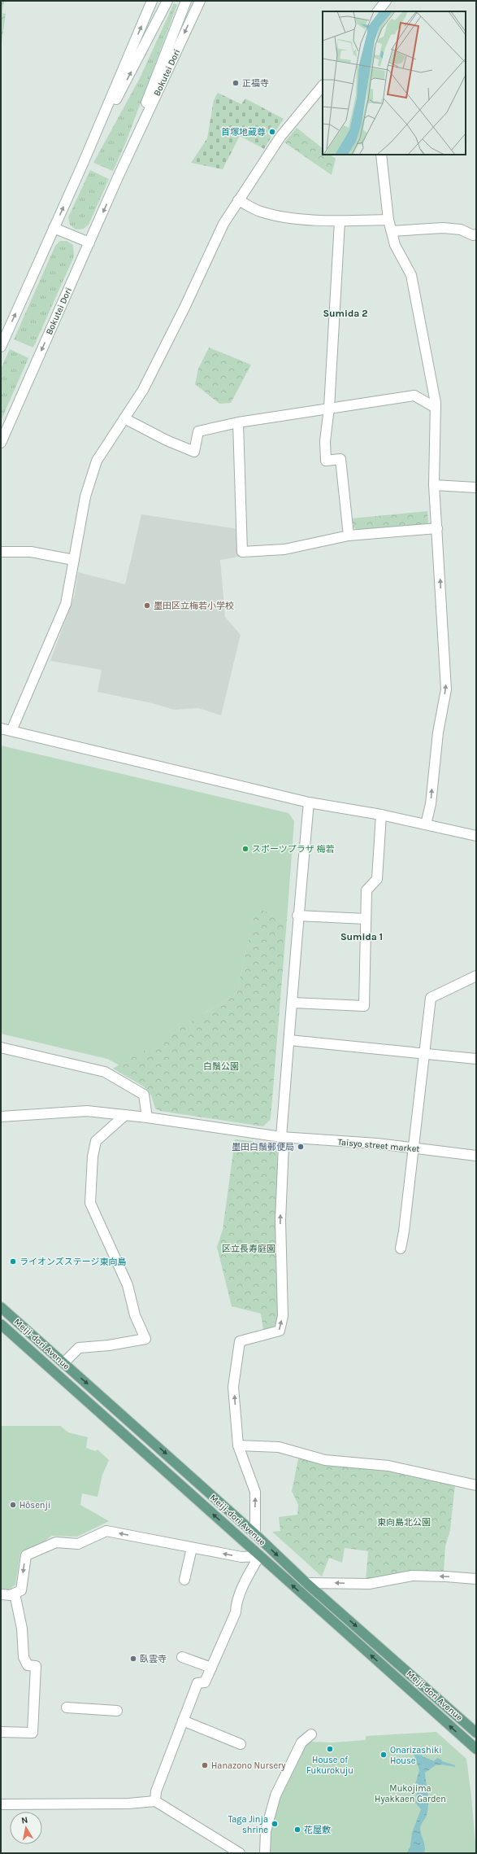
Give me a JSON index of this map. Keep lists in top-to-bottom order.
{
  "streets": {
    "main road": ["Meiji-dori Avenue"],
    "street": ["Bokutei Dori", "Taisyo street market"]
  },
  "districts": ["Sumida 2", "Sumida 1"],
  "parks": [
    "白鬚公園",
    "区立長寿庭園",
    "東向島北公園",
    "Mukojima Hyakkaen Garden"
  ],
  "places": [
    "正福寺",
    "首塚地蔵尊",
    "墨田区立梅若小学校",
    "スポーツプラザ 梅若",
    "墨田白鬚郵便局",
    "ライオンズステージ東向島",
    "Hōsenji",
    "臥雲寺",
    "House of Fukurokuju",
    "Onarizashiki House",
    "Hanazono Nursery",
    "Taga Jinja shrine",
    "花屋敷"
  ],
  "north": "top"
}
